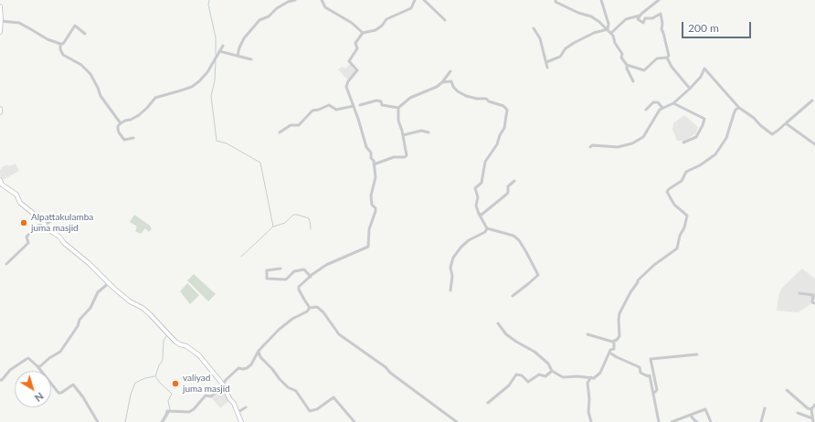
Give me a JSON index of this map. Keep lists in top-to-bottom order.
{
  "places": ["Alpattakulamba juma masjid", "valiyad juma masjid"],
  "scale_bar": "200 m",
  "north": "bottom right"
}
